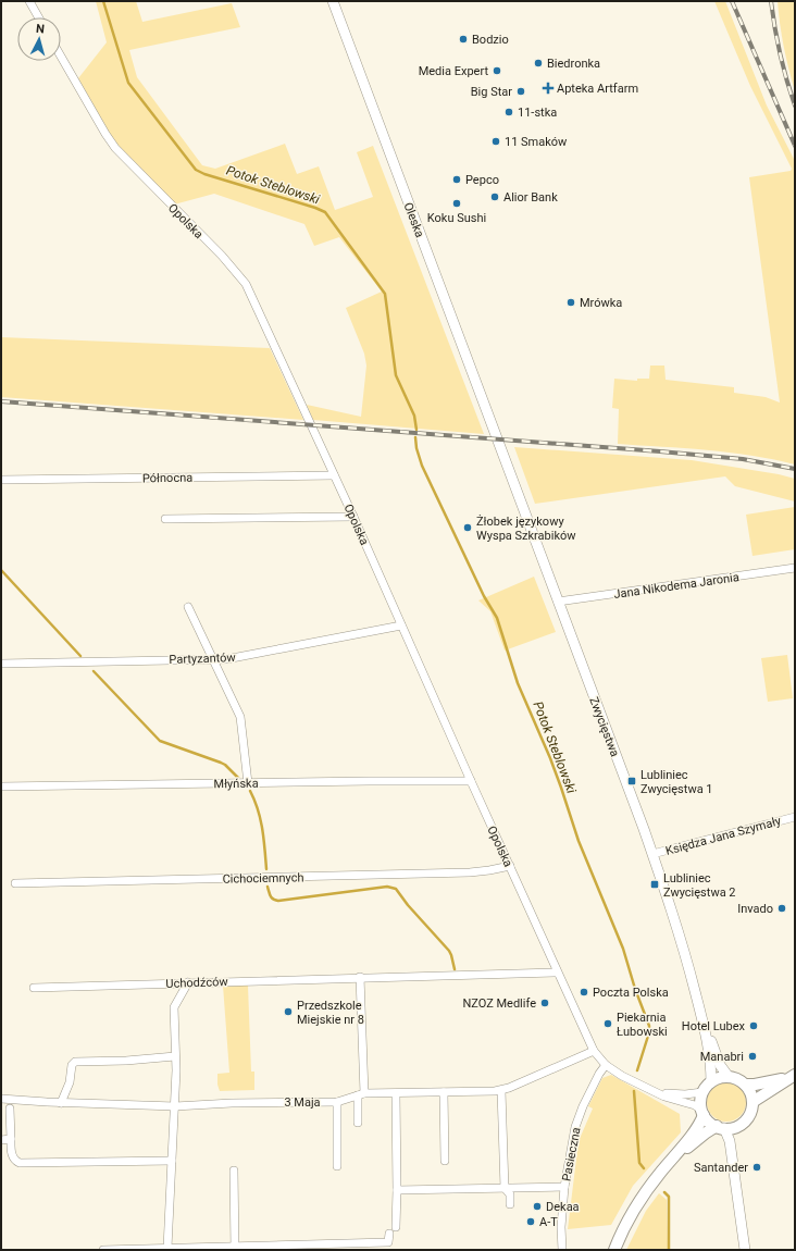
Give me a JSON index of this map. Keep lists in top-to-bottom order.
{
  "streets": {
    "street": [
      "Oleska",
      "Opolska",
      "Północna",
      "Jana Nikodema Jaronia",
      "Partyzantów",
      "Zwycięstwa",
      "Młyńska",
      "Księdza Jana Szymały",
      "Cichociemnych",
      "Uchodźców",
      "3 Maja",
      "Pasieczna"
    ]
  },
  "crossings": [
    ["Oleska", "Zwycięstwa"],
    ["Opolska", "Północna"],
    ["Opolska", "Partyzantów"],
    ["Opolska", "Młyńska"],
    ["Opolska", "Cichociemnych"],
    ["Opolska", "Uchodźców"],
    ["Opolska", "3 Maja"],
    ["Jana Nikodema Jaronia", "Zwycięstwa"],
    ["Zwycięstwa", "Księdza Jana Szymały"]
  ],
  "water": ["Potok Steblowski"],
  "places": {
    "other": [
      "Bodzio",
      "Biedronka",
      "Media Expert",
      "Big Star",
      "11-stka",
      "11 Smaków",
      "Pepco",
      "Alior Bank",
      "Koku Sushi",
      "Mrówka",
      "Żłobek językowy Wyspa Szkrabików",
      "Invado",
      "Poczta Polska",
      "NZOZ Medlife",
      "Przedszkole Miejskie nr 8",
      "Piekarnia Łubowski",
      "Hotel Lubex",
      "Manabri",
      "Santander",
      "Dekaa",
      "A-T"
    ],
    "health": ["Apteka Artfarm"],
    "transit": ["Lubliniec Zwycięstwa 1", "Lubliniec Zwycięstwa 2"]
  },
  "north": "top"
}
